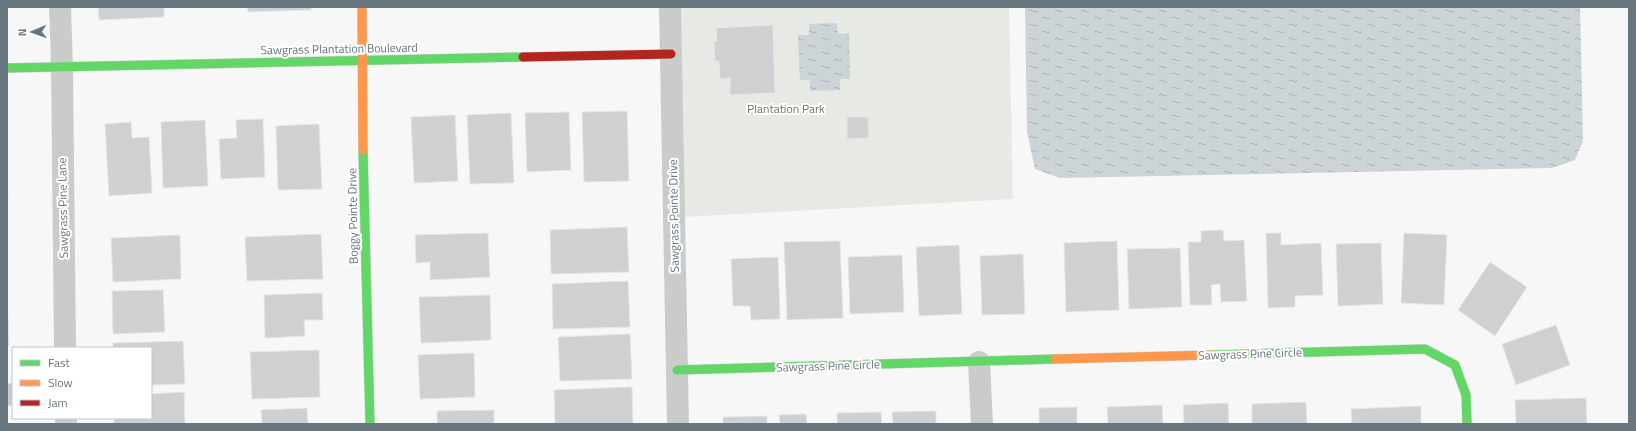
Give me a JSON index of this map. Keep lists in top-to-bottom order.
{
  "streets": {
    "street": [
      "Sawgrass Plantation Boulevard",
      "Sawgrass Pine Lane",
      "Boggy Pointe Drive",
      "Sawgrass Pointe Drive",
      "Sawgrass Pine Circle"
    ]
  },
  "crossings": [
    ["Sawgrass Plantation Boulevard", "Sawgrass Pine Lane"],
    ["Sawgrass Plantation Boulevard", "Boggy Pointe Drive"],
    ["Sawgrass Plantation Boulevard", "Sawgrass Pointe Drive"],
    ["Sawgrass Pointe Drive", "Sawgrass Pine Circle"]
  ],
  "parks": ["Plantation Park"],
  "legend": ["Fast", "Slow", "Jam"],
  "north": "left"
}
